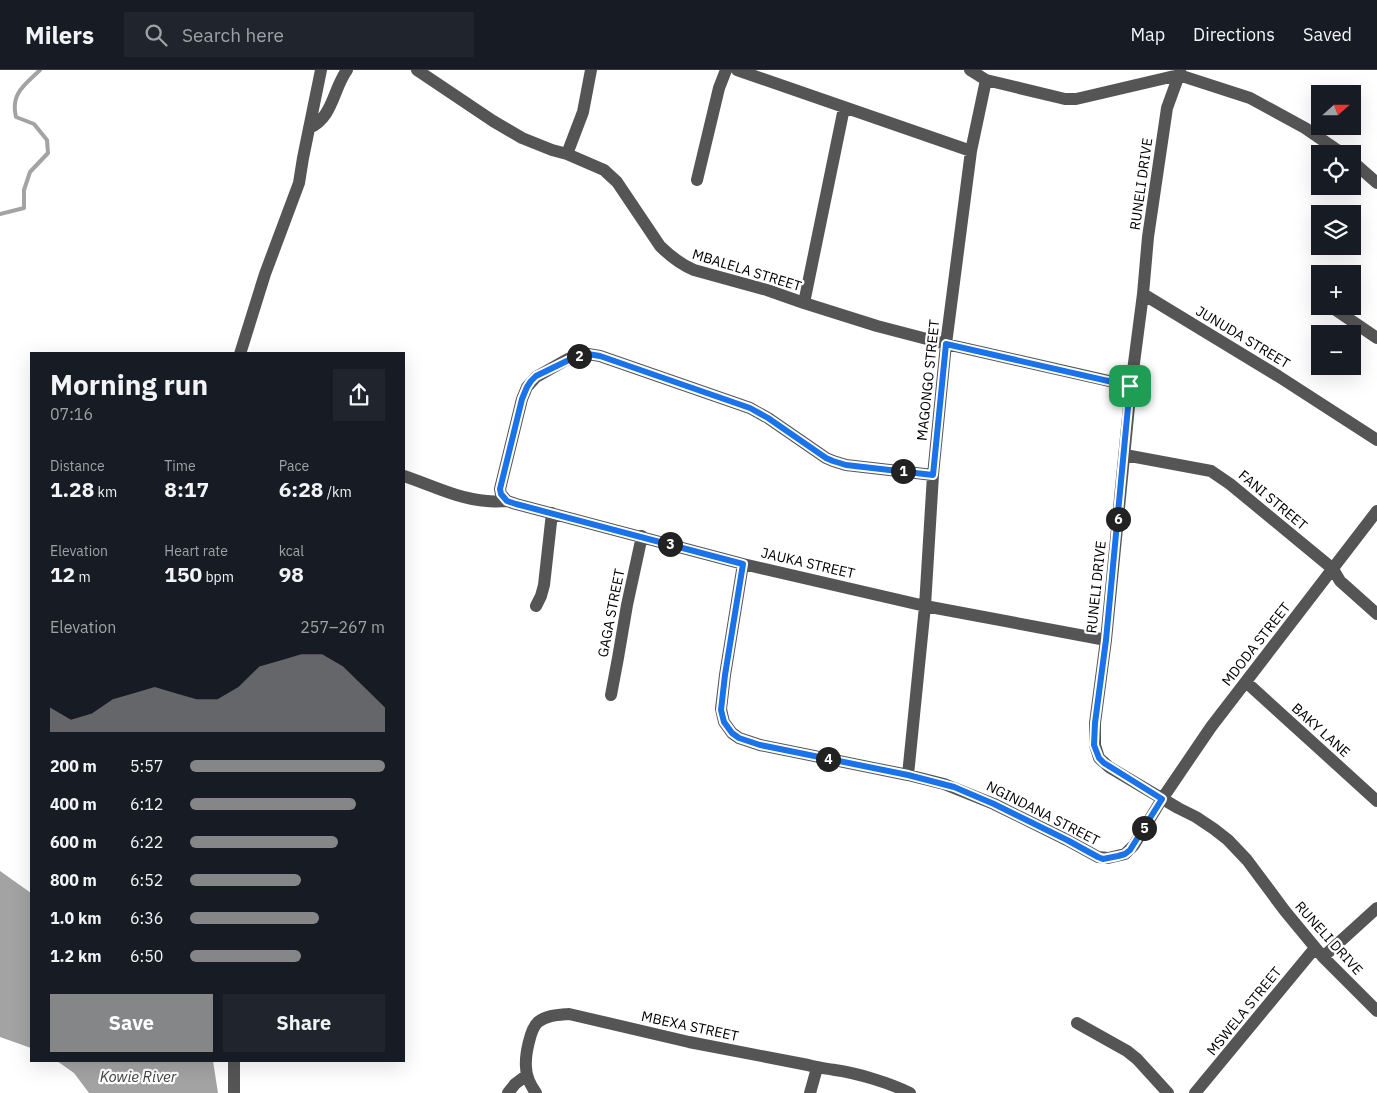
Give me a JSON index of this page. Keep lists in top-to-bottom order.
{
  "streets": {
    "street": [
      "RUNELI DRIVE",
      "MBALELA STREET",
      "JUNUDA STREET",
      "MAGONGO STREET",
      "FANI STREET",
      "JAUKA STREET",
      "GAGA STREET",
      "MDODA STREET",
      "BAKY LANE",
      "NGINDANA STREET",
      "MSWELA STREET",
      "MBEXA STREET"
    ]
  },
  "crossings": [
    ["RUNELI DRIVE", "MBALELA STREET"],
    ["RUNELI DRIVE", "JUNUDA STREET"],
    ["RUNELI DRIVE", "FANI STREET"],
    ["RUNELI DRIVE", "JAUKA STREET"],
    ["RUNELI DRIVE", "MDODA STREET"],
    ["RUNELI DRIVE", "NGINDANA STREET"],
    ["RUNELI DRIVE", "MSWELA STREET"],
    ["MBALELA STREET", "MAGONGO STREET"],
    ["MAGONGO STREET", "JAUKA STREET"],
    ["MAGONGO STREET", "NGINDANA STREET"],
    ["FANI STREET", "MDODA STREET"],
    ["JAUKA STREET", "GAGA STREET"],
    ["JAUKA STREET", "NGINDANA STREET"],
    ["MDODA STREET", "BAKY LANE"],
    ["MDODA STREET", "NGINDANA STREET"]
  ],
  "water": ["Kowie River"],
  "north": "right",
  "page": {
    "header": "Milers",
    "search": "Search here",
    "nav": ["Map", "Directions", "Saved"],
    "map_buttons": ["+", "−"],
    "pins": [
      "2",
      "1",
      "6",
      "3",
      "4",
      "5"
    ],
    "heading": ["Morning run", "07:16"],
    "stats": [
      ["Distance", "1.28 km"],
      ["Time", "8:17"],
      ["Pace", "6:28 /km"],
      ["Elevation", "12 m"],
      ["Heart rate", "150 bpm"],
      ["kcal", "98"]
    ],
    "chart": ["Elevation", "257–267 m"],
    "list": [
      {
        "name": "200 m",
        "note": "5:57"
      },
      {
        "name": "400 m",
        "note": "6:12"
      },
      {
        "name": "600 m",
        "note": "6:22"
      },
      {
        "name": "800 m",
        "note": "6:52"
      },
      {
        "name": "1.0 km",
        "note": "6:36"
      },
      {
        "name": "1.2 km",
        "note": "6:50"
      }
    ],
    "buttons": ["Save", "Share"]
  }
}
